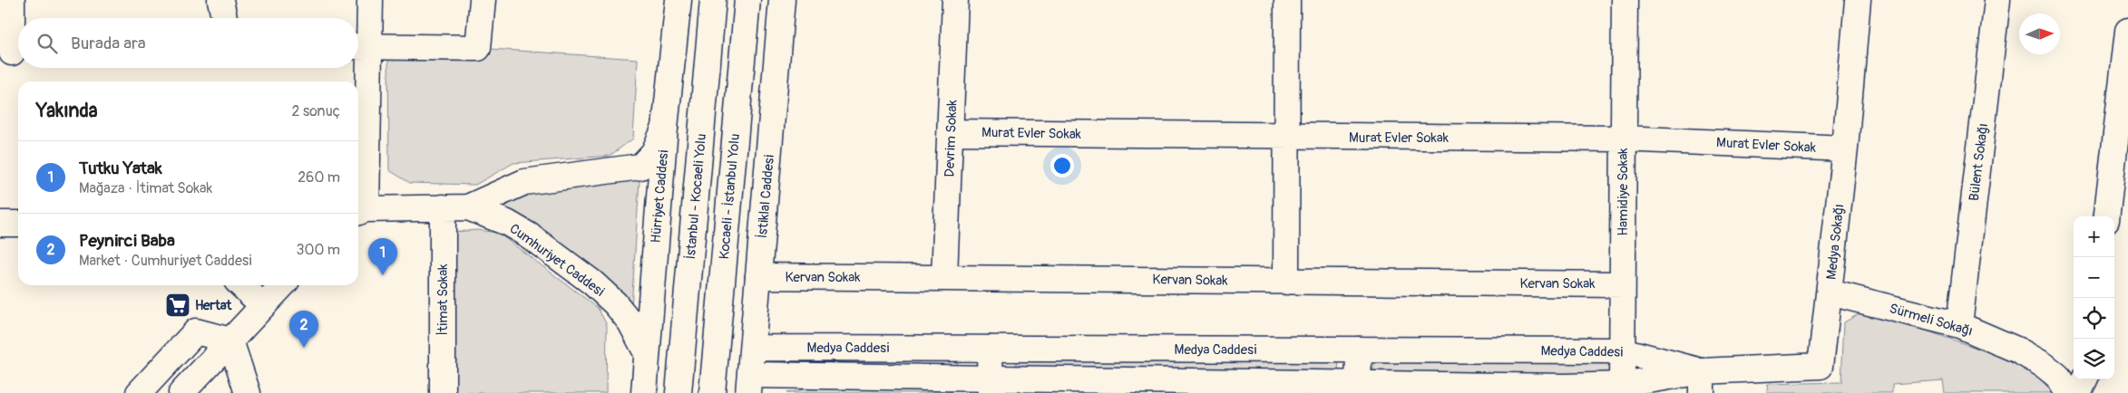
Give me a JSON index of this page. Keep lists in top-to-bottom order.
{
  "streets": {
    "main road": [
      "Murat Evler Sokak",
      "Devrim Sokak",
      "Bülent Sokağı",
      "Hamidiye Sokak",
      "Hürriyet Caddesi",
      "İstanbul - Kocaeli Yolu",
      "Kocaeli - İstanbul Yolu",
      "İstiklal Caddesi",
      "Medya Sokağı",
      "Cumhuriyet Caddesi",
      "Kervan Sokak",
      "İtimat Sokak",
      "Sürmeli Sokağı",
      "Medya Caddesi"
    ]
  },
  "crossings": [
    ["Murat Evler Sokak", "Devrim Sokak"],
    ["Murat Evler Sokak", "Hamidiye Sokak"],
    ["Murat Evler Sokak", "Medya Sokağı"],
    ["Devrim Sokak", "Kervan Sokak"],
    ["Bülent Sokağı", "Sürmeli Sokağı"],
    ["Hamidiye Sokak", "Kervan Sokak"],
    ["Hamidiye Sokak", "Medya Caddesi"],
    ["Hürriyet Caddesi", "Cumhuriyet Caddesi"],
    ["İstiklal Caddesi", "Kervan Sokak"],
    ["İstiklal Caddesi", "Medya Caddesi"],
    ["Medya Sokağı", "Sürmeli Sokağı"],
    ["Medya Sokağı", "Medya Caddesi"],
    ["Cumhuriyet Caddesi", "İtimat Sokak"]
  ],
  "places": {
    "supermarket": ["Hertat"]
  },
  "north": "right",
  "page": {
    "search": "Burada ara",
    "heading": ["Yakında", "2 sonuç"],
    "list": [
      {
        "mark": "1",
        "name": "Tutku Yatak",
        "note": "Mağaza · İtimat Sokak",
        "value": "260 m"
      },
      {
        "mark": "2",
        "name": "Peynirci Baba",
        "note": "Market · Cumhuriyet Caddesi",
        "value": "300 m"
      }
    ],
    "map_buttons": ["+", "−"],
    "pins": ["1", "2"]
  }
}
